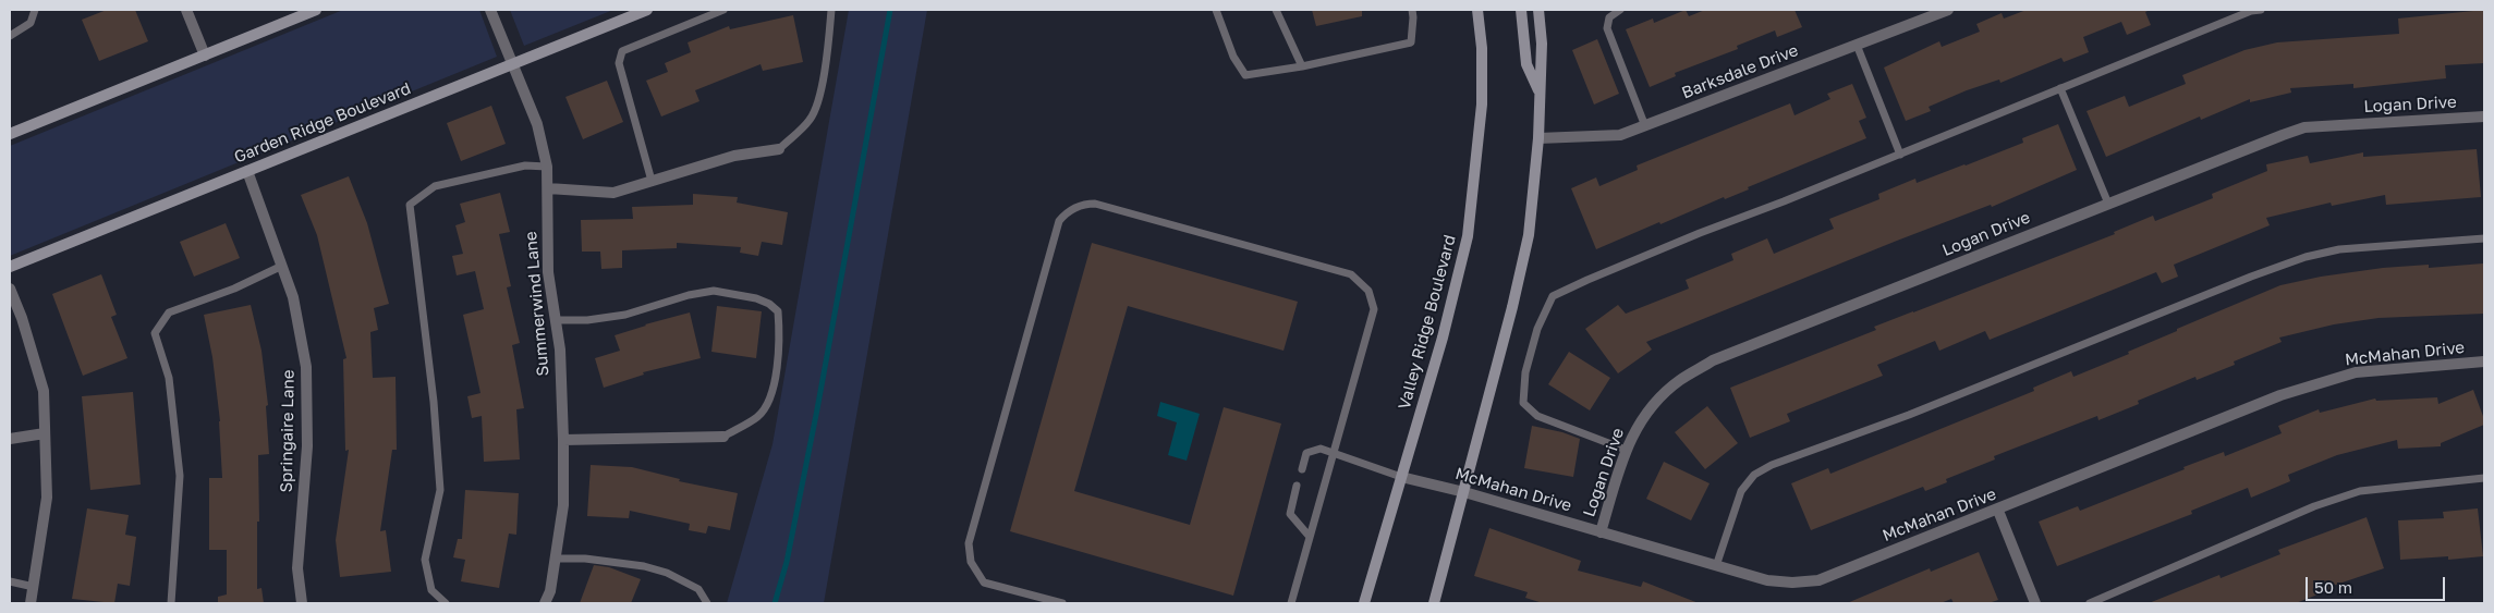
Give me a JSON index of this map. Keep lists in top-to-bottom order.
{
  "streets": {
    "main road": ["Garden Ridge Boulevard", "Valley Ridge Boulevard"],
    "street": [
      "Barksdale Drive",
      "Logan Drive",
      "Summerwind Lane",
      "McMahan Drive",
      "Springaire Lane"
    ]
  },
  "crossings": [
    ["Logan Drive", "McMahan Drive"],
    ["Garden Ridge Boulevard", "Summerwind Lane"],
    ["Garden Ridge Boulevard", "Springaire Lane"],
    ["Valley Ridge Boulevard", "McMahan Drive"]
  ],
  "scale_bar": "50 m"
}
